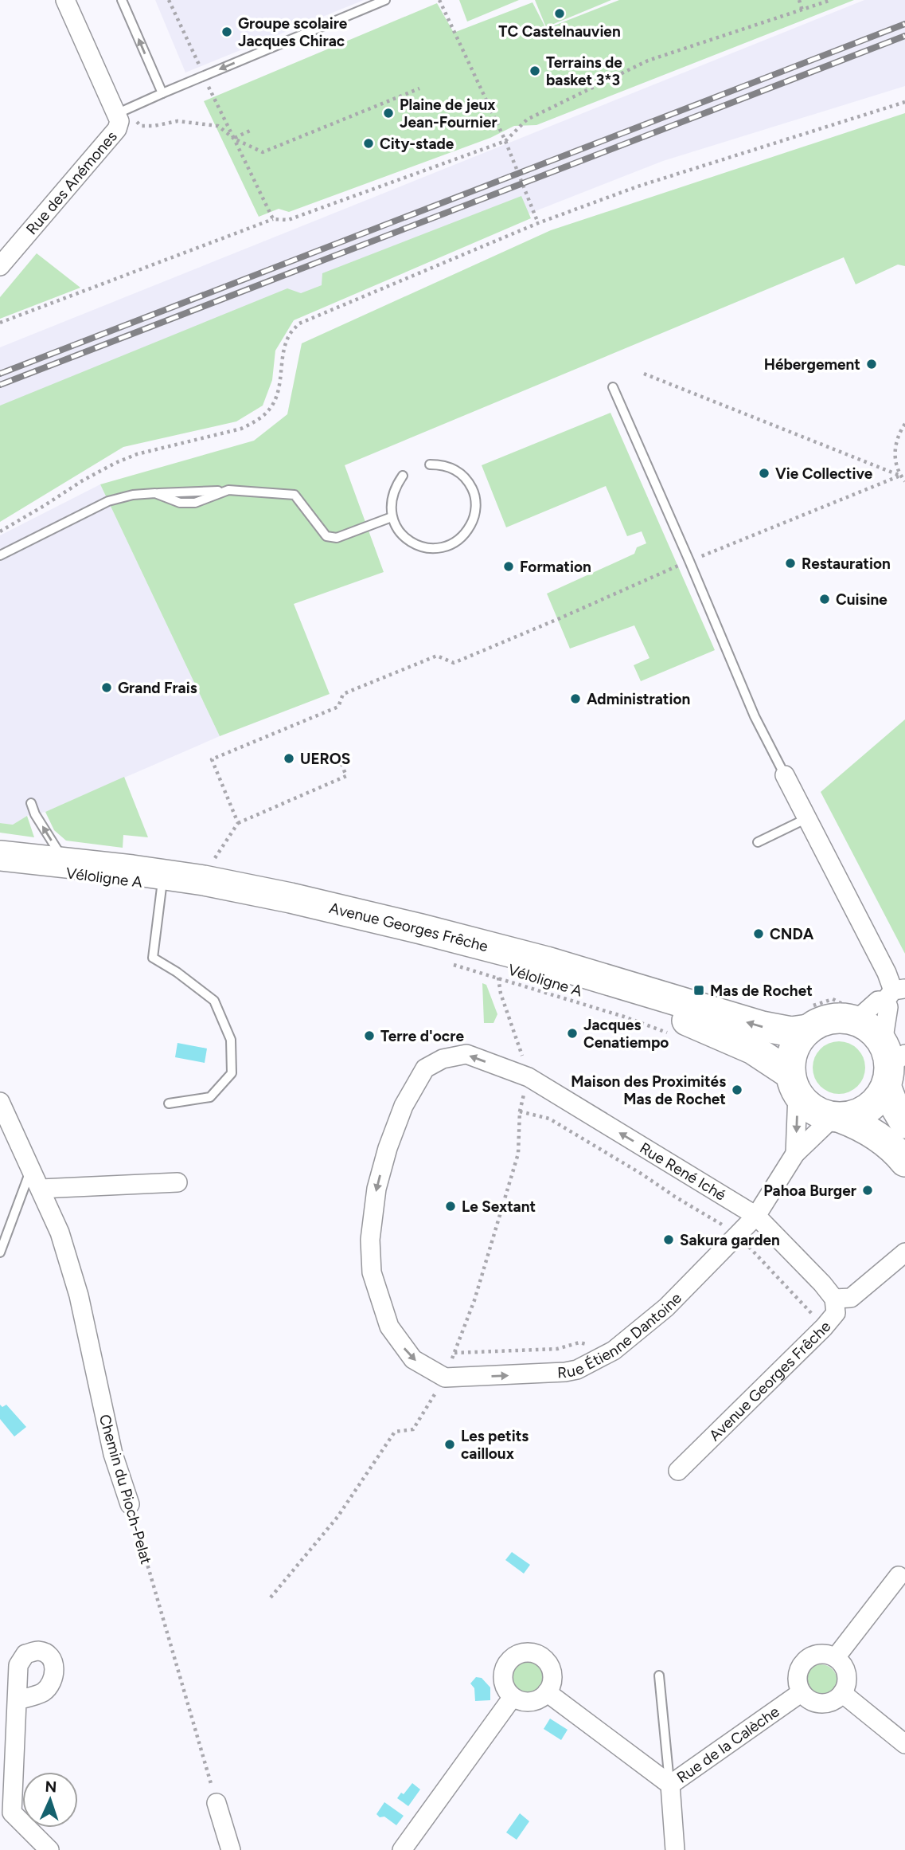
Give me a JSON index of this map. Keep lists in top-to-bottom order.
{
  "streets": {
    "main road": ["Avenue Georges Frêche"],
    "street": [
      "Rue des Anémones",
      "Rue René Iché",
      "Rue Étienne Dantoine",
      "Chemin du Pioch-Pelat",
      "Rue de la Calèche"
    ],
    "path": ["Véloligne A"]
  },
  "crossings": [
    ["Avenue Georges Frêche", "Rue René Iché"],
    ["Avenue Georges Frêche", "Rue Étienne Dantoine"],
    ["Rue René Iché", "Rue Étienne Dantoine"]
  ],
  "one_way": ["Rue Étienne Dantoine"],
  "places": {
    "other": [
      "TC Castelnauvien",
      "Groupe scolaire Jacques Chirac",
      "Terrains de basket 3*3",
      "Plaine de jeux Jean-Fournier",
      "City-stade",
      "Hébergement",
      "Vie Collective",
      "Restauration",
      "Formation",
      "Cuisine",
      "Grand Frais",
      "Administration",
      "UEROS",
      "CNDA",
      "Jacques Cenatiempo",
      "Terre d'ocre",
      "Maison des Proximités Mas de Rochet",
      "Pahoa Burger",
      "Le Sextant",
      "Sakura garden",
      "Les petits cailloux"
    ],
    "transit": ["Mas de Rochet"]
  },
  "north": "top"
}
